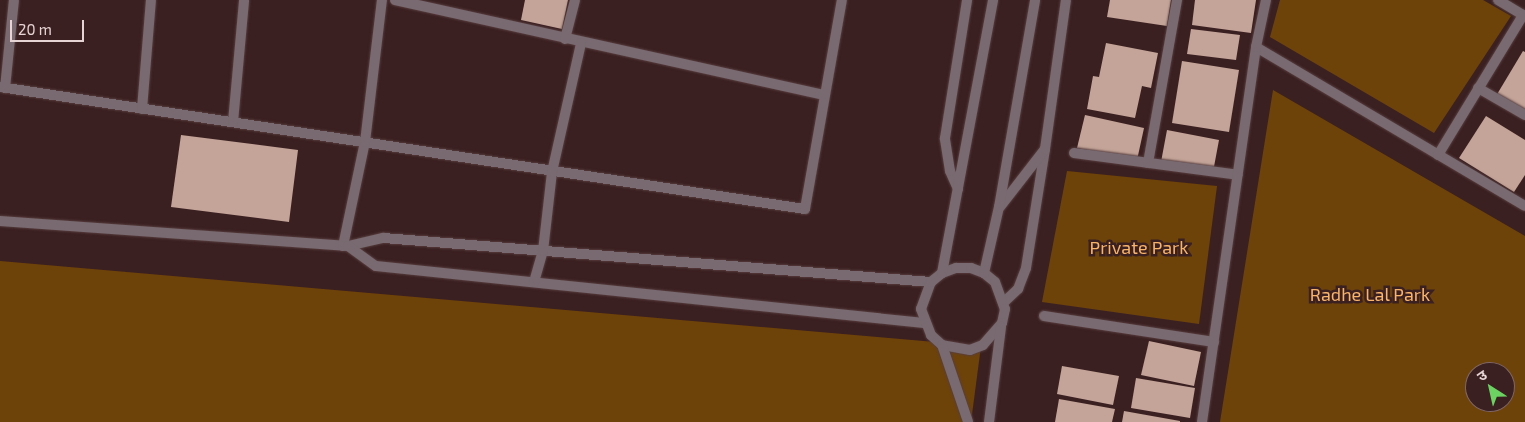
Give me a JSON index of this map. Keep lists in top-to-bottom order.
{
  "parks": ["Private Park", "Radhe Lal Park"],
  "scale_bar": "20 m",
  "north": "top left"
}
